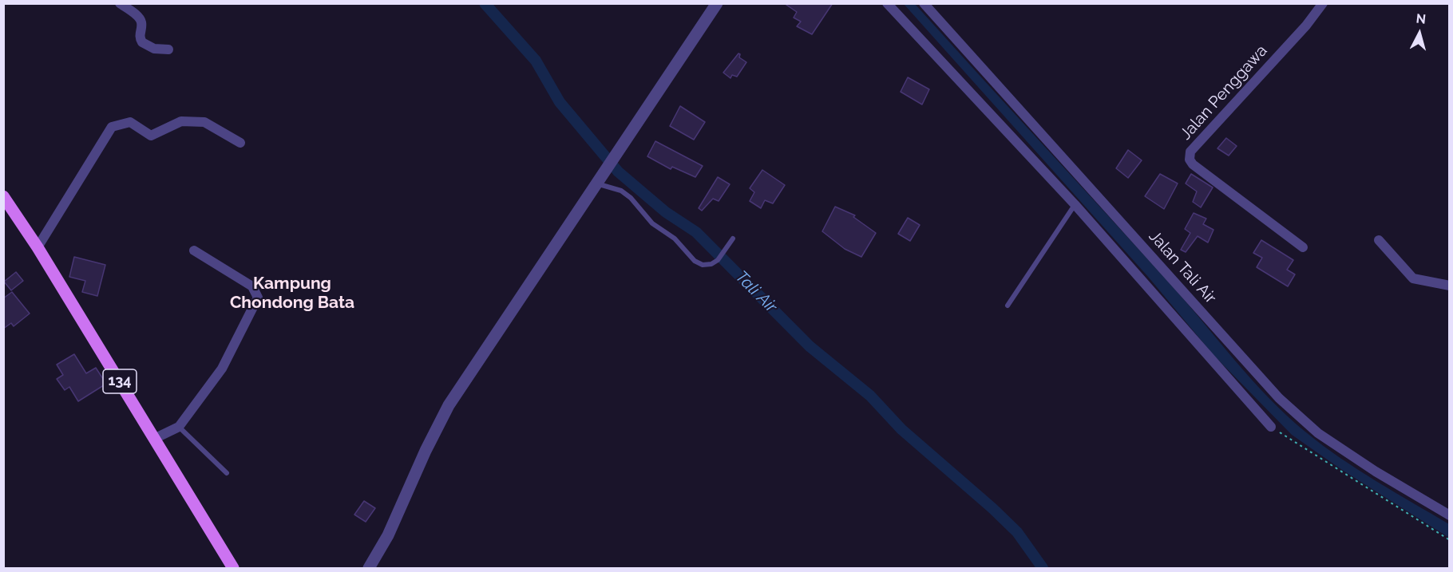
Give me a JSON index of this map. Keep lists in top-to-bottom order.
{
  "streets": {
    "main road": ["134"],
    "street": ["Jalan Penggawa", "Jalan Tali Air"]
  },
  "districts": ["Kampung Chondong Bata"],
  "water": ["Tali Air"],
  "north": "top"
}
